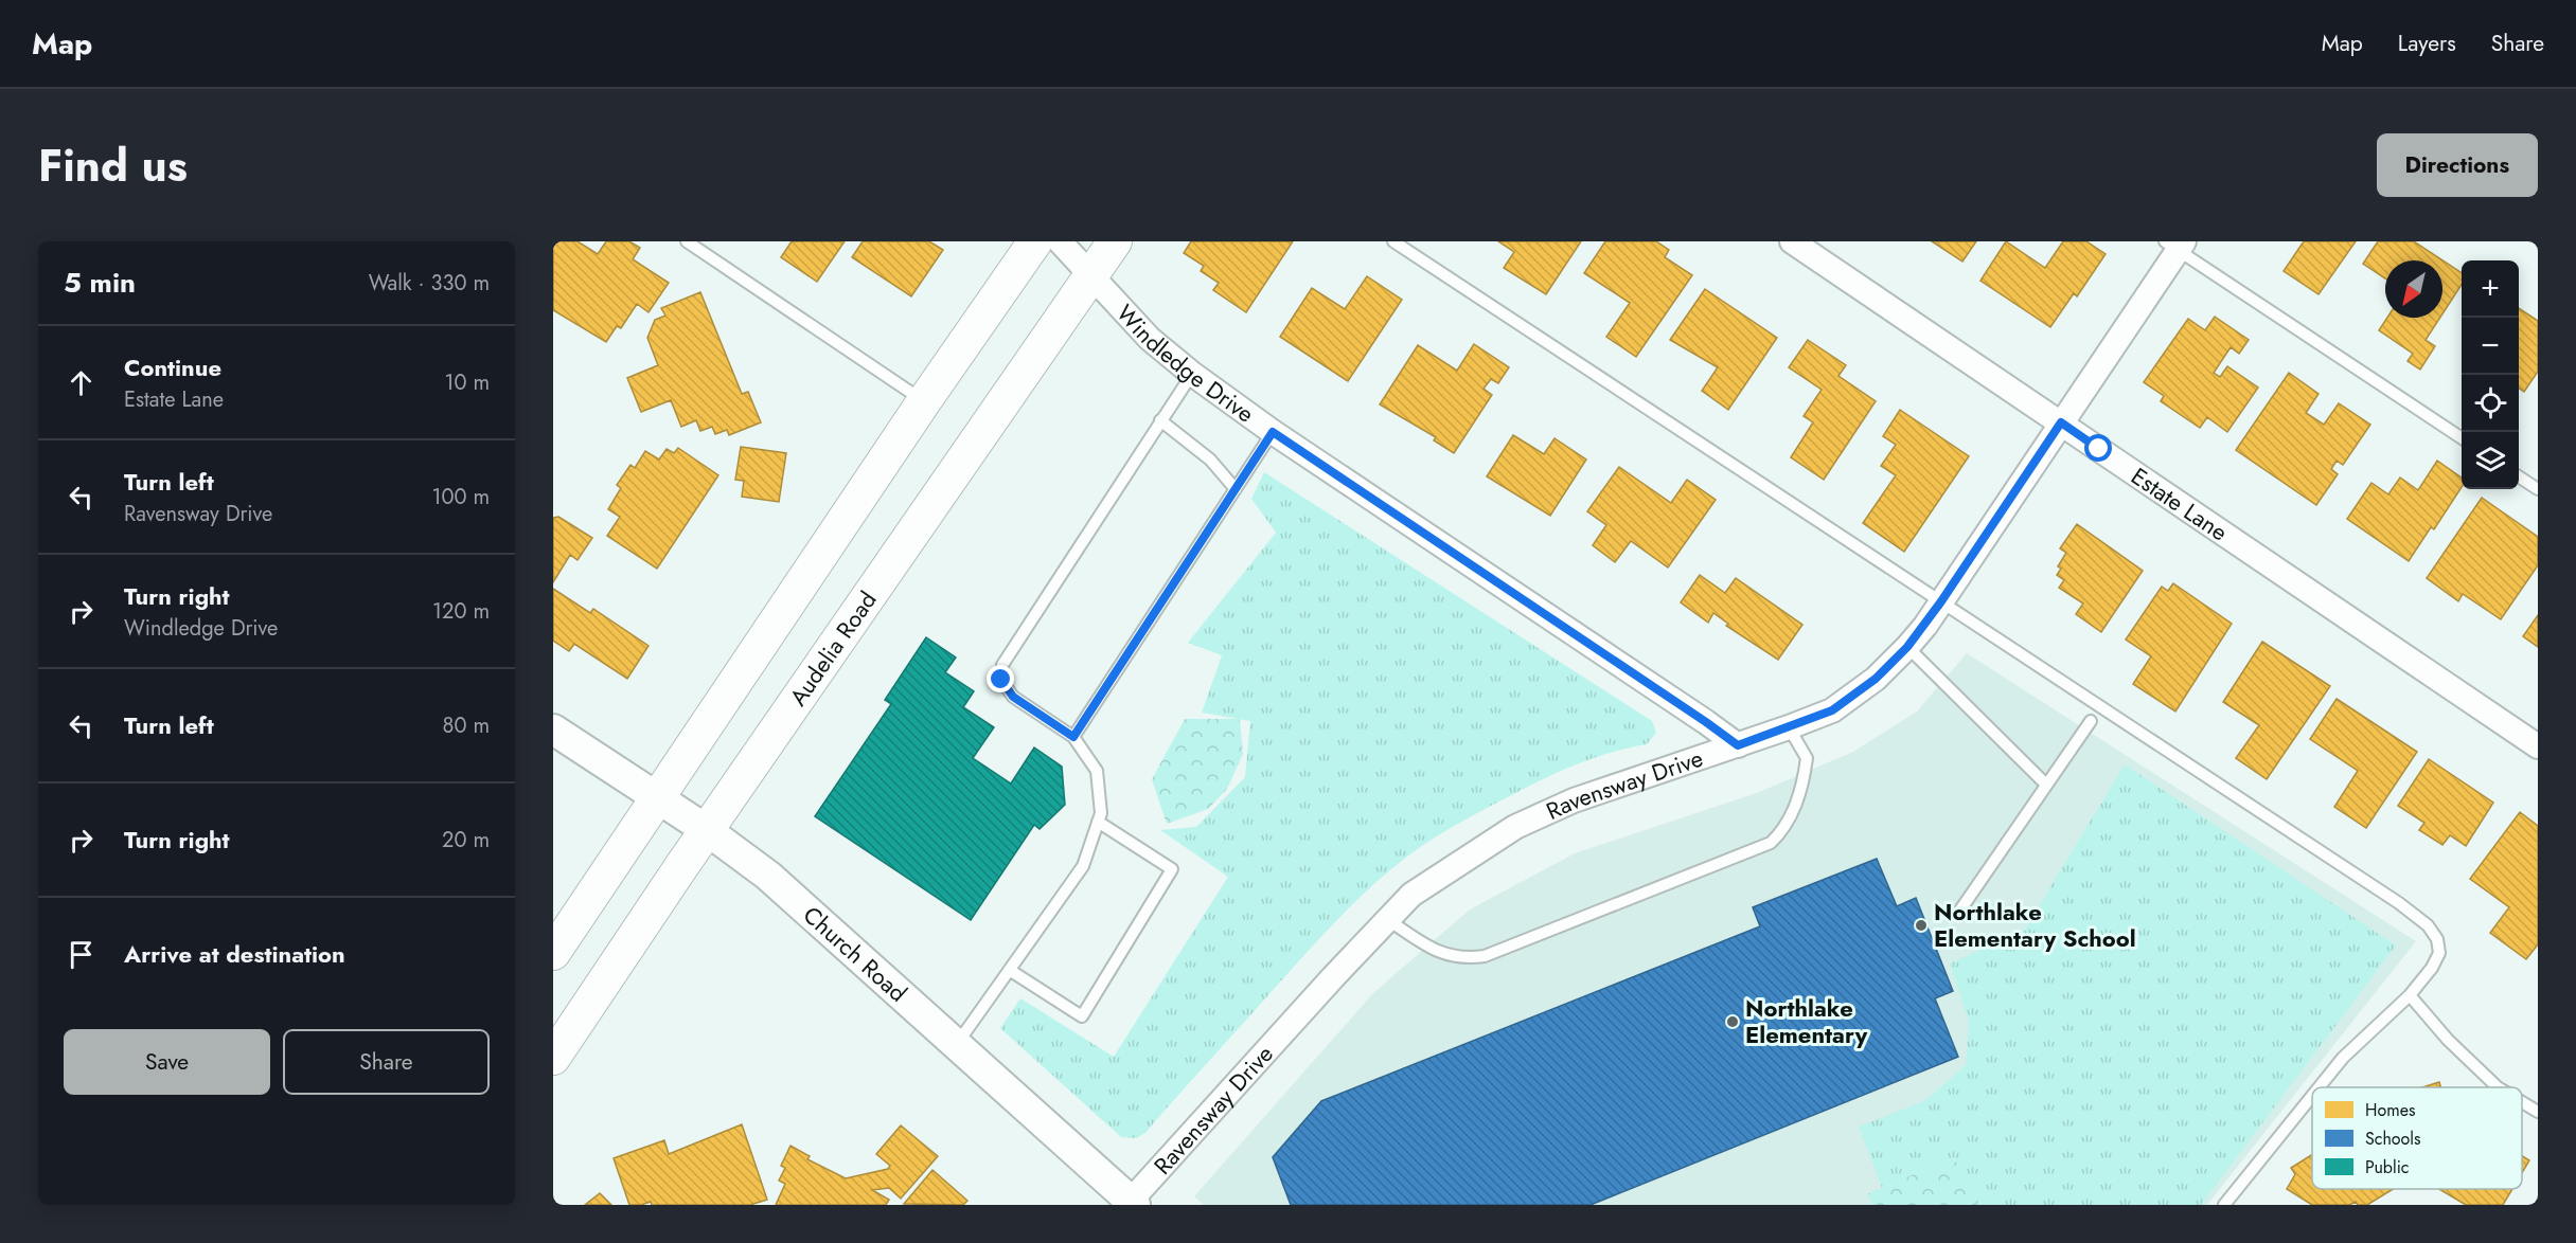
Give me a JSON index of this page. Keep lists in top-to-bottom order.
{
  "streets": {
    "main road": ["Audelia Road"],
    "street": [
      "Windledge Drive",
      "Estate Lane",
      "Ravensway Drive",
      "Church Road"
    ]
  },
  "crossings": [
    ["Windledge Drive", "Audelia Road"],
    ["Windledge Drive", "Ravensway Drive"],
    ["Estate Lane", "Ravensway Drive"],
    ["Audelia Road", "Church Road"],
    ["Ravensway Drive", "Church Road"]
  ],
  "places": ["Northlake Elementary School", "Northlake Elementary"],
  "legend": ["Homes", "Schools", "Public"],
  "north": "bottom left",
  "page": {
    "header": "Map",
    "nav": ["Map", "Layers", "Share"],
    "title": "Find us",
    "buttons": [
      "Directions",
      ["Save", "Share"]
    ],
    "heading": ["5 min", "Walk · 330 m"],
    "map_buttons": ["+", "−"],
    "list": [
      ["Continue", "Estate Lane", "10 m"],
      ["Turn left", "Ravensway Drive", "100 m"],
      ["Turn right", "Windledge Drive", "120 m"],
      ["Turn left", "80 m"],
      ["Turn right", "20 m"],
      "Arrive at destination"
    ]
  }
}
